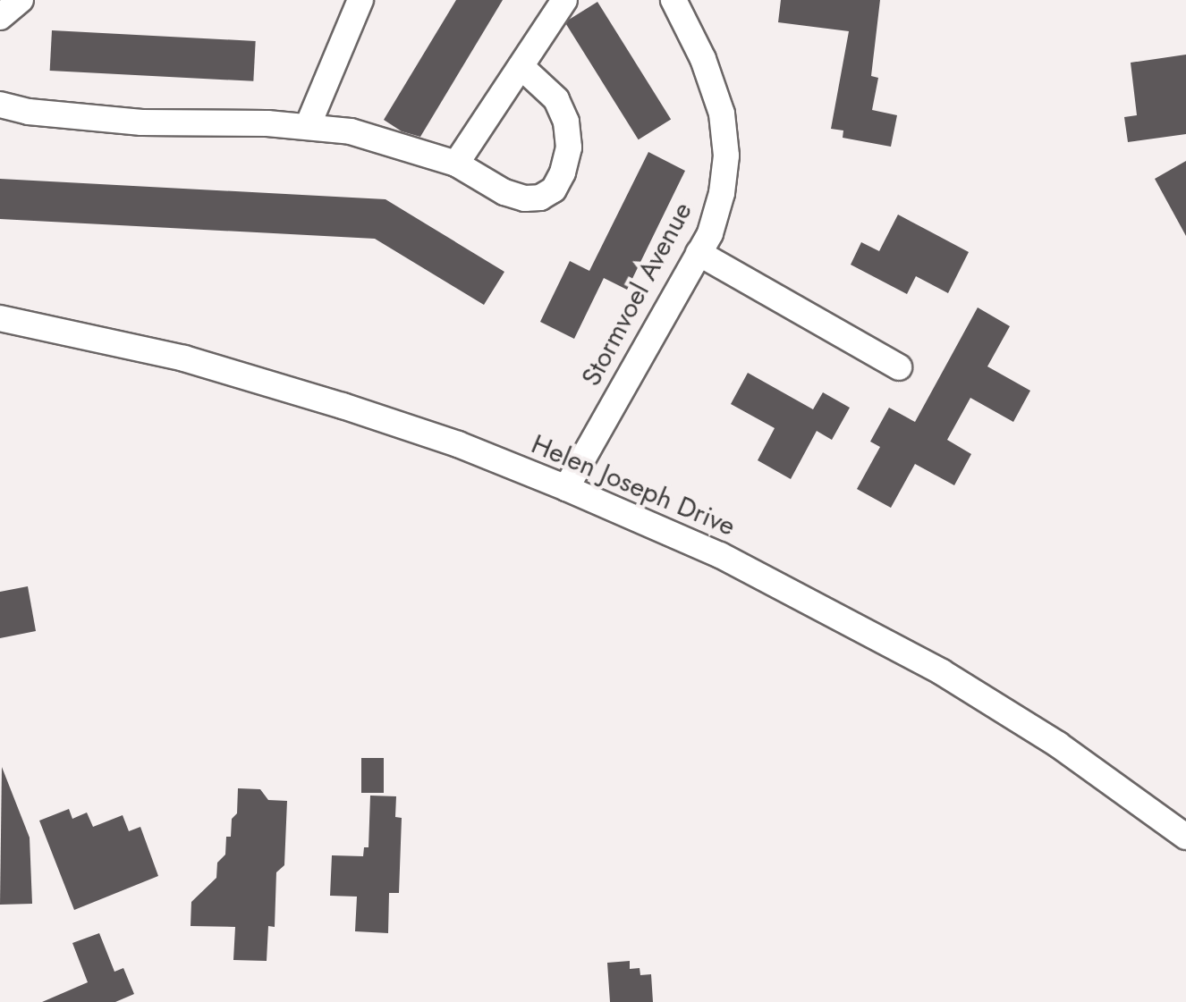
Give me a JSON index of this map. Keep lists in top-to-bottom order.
{
  "streets": {
    "street": ["Stormvoel Avenue", "Helen Joseph Drive"]
  },
  "crossings": [
    ["Stormvoel Avenue", "Helen Joseph Drive"]
  ]
}
